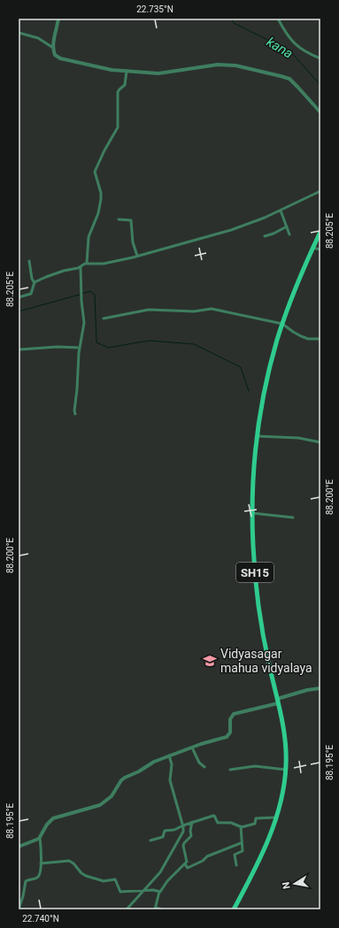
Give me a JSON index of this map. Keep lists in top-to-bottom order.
{
  "streets": {
    "main road": ["SH15"]
  },
  "water": ["kana"],
  "places": {
    "school or university": ["Vidyasagar mahua vidyalaya"]
  },
  "north": "left",
  "coordinates": [
    "22.735°N",
    "88.205°E",
    "88.200°E",
    "88.195°E",
    "22.740°N"
  ]
}
